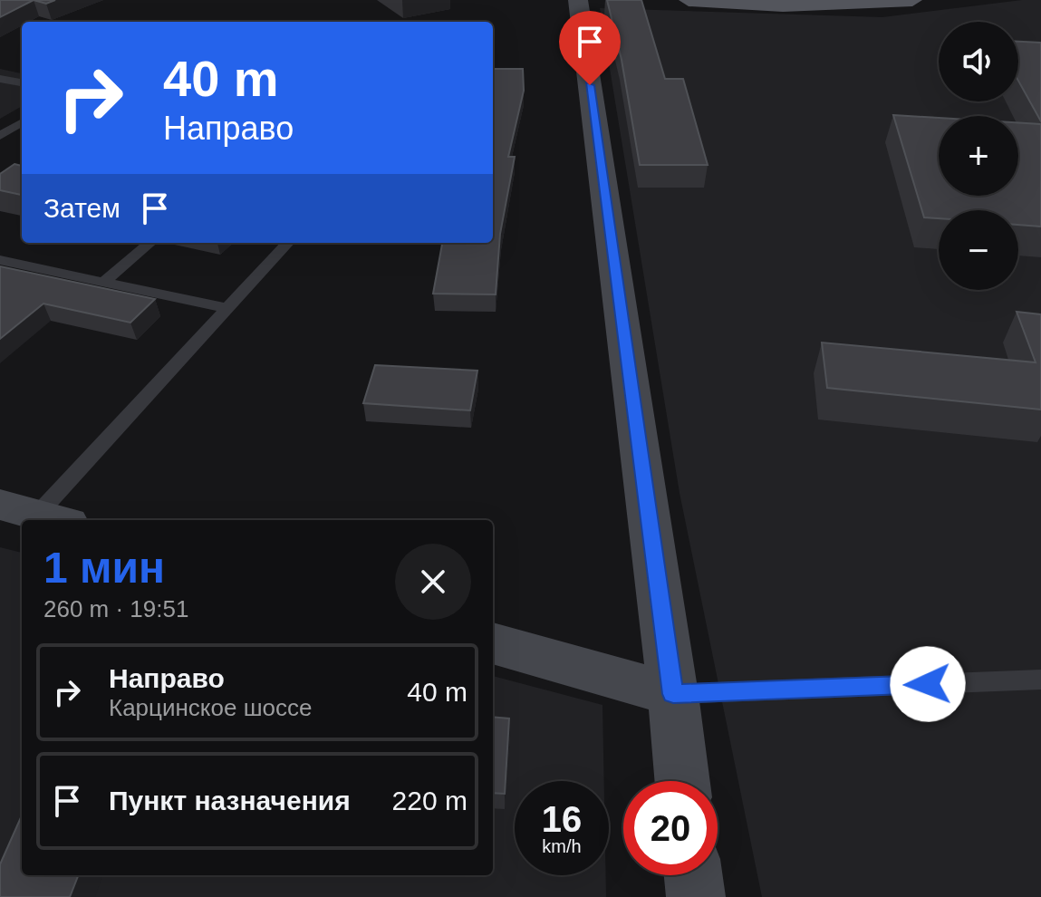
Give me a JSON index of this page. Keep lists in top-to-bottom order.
{
  "page": {
    "map_buttons": ["+", "−"],
    "turn": ["40 m", "Направо"],
    "then": "Затем",
    "heading": ["1 мин", "260 m · 19:51"],
    "list": [
      {
        "name": "Направо",
        "note": "Карцинское шоссе",
        "value": "40 m"
      },
      {
        "name": "Пункт назначения",
        "value": "220 m"
      }
    ],
    "speed": "16 km/h",
    "limit": "20"
  }
}
